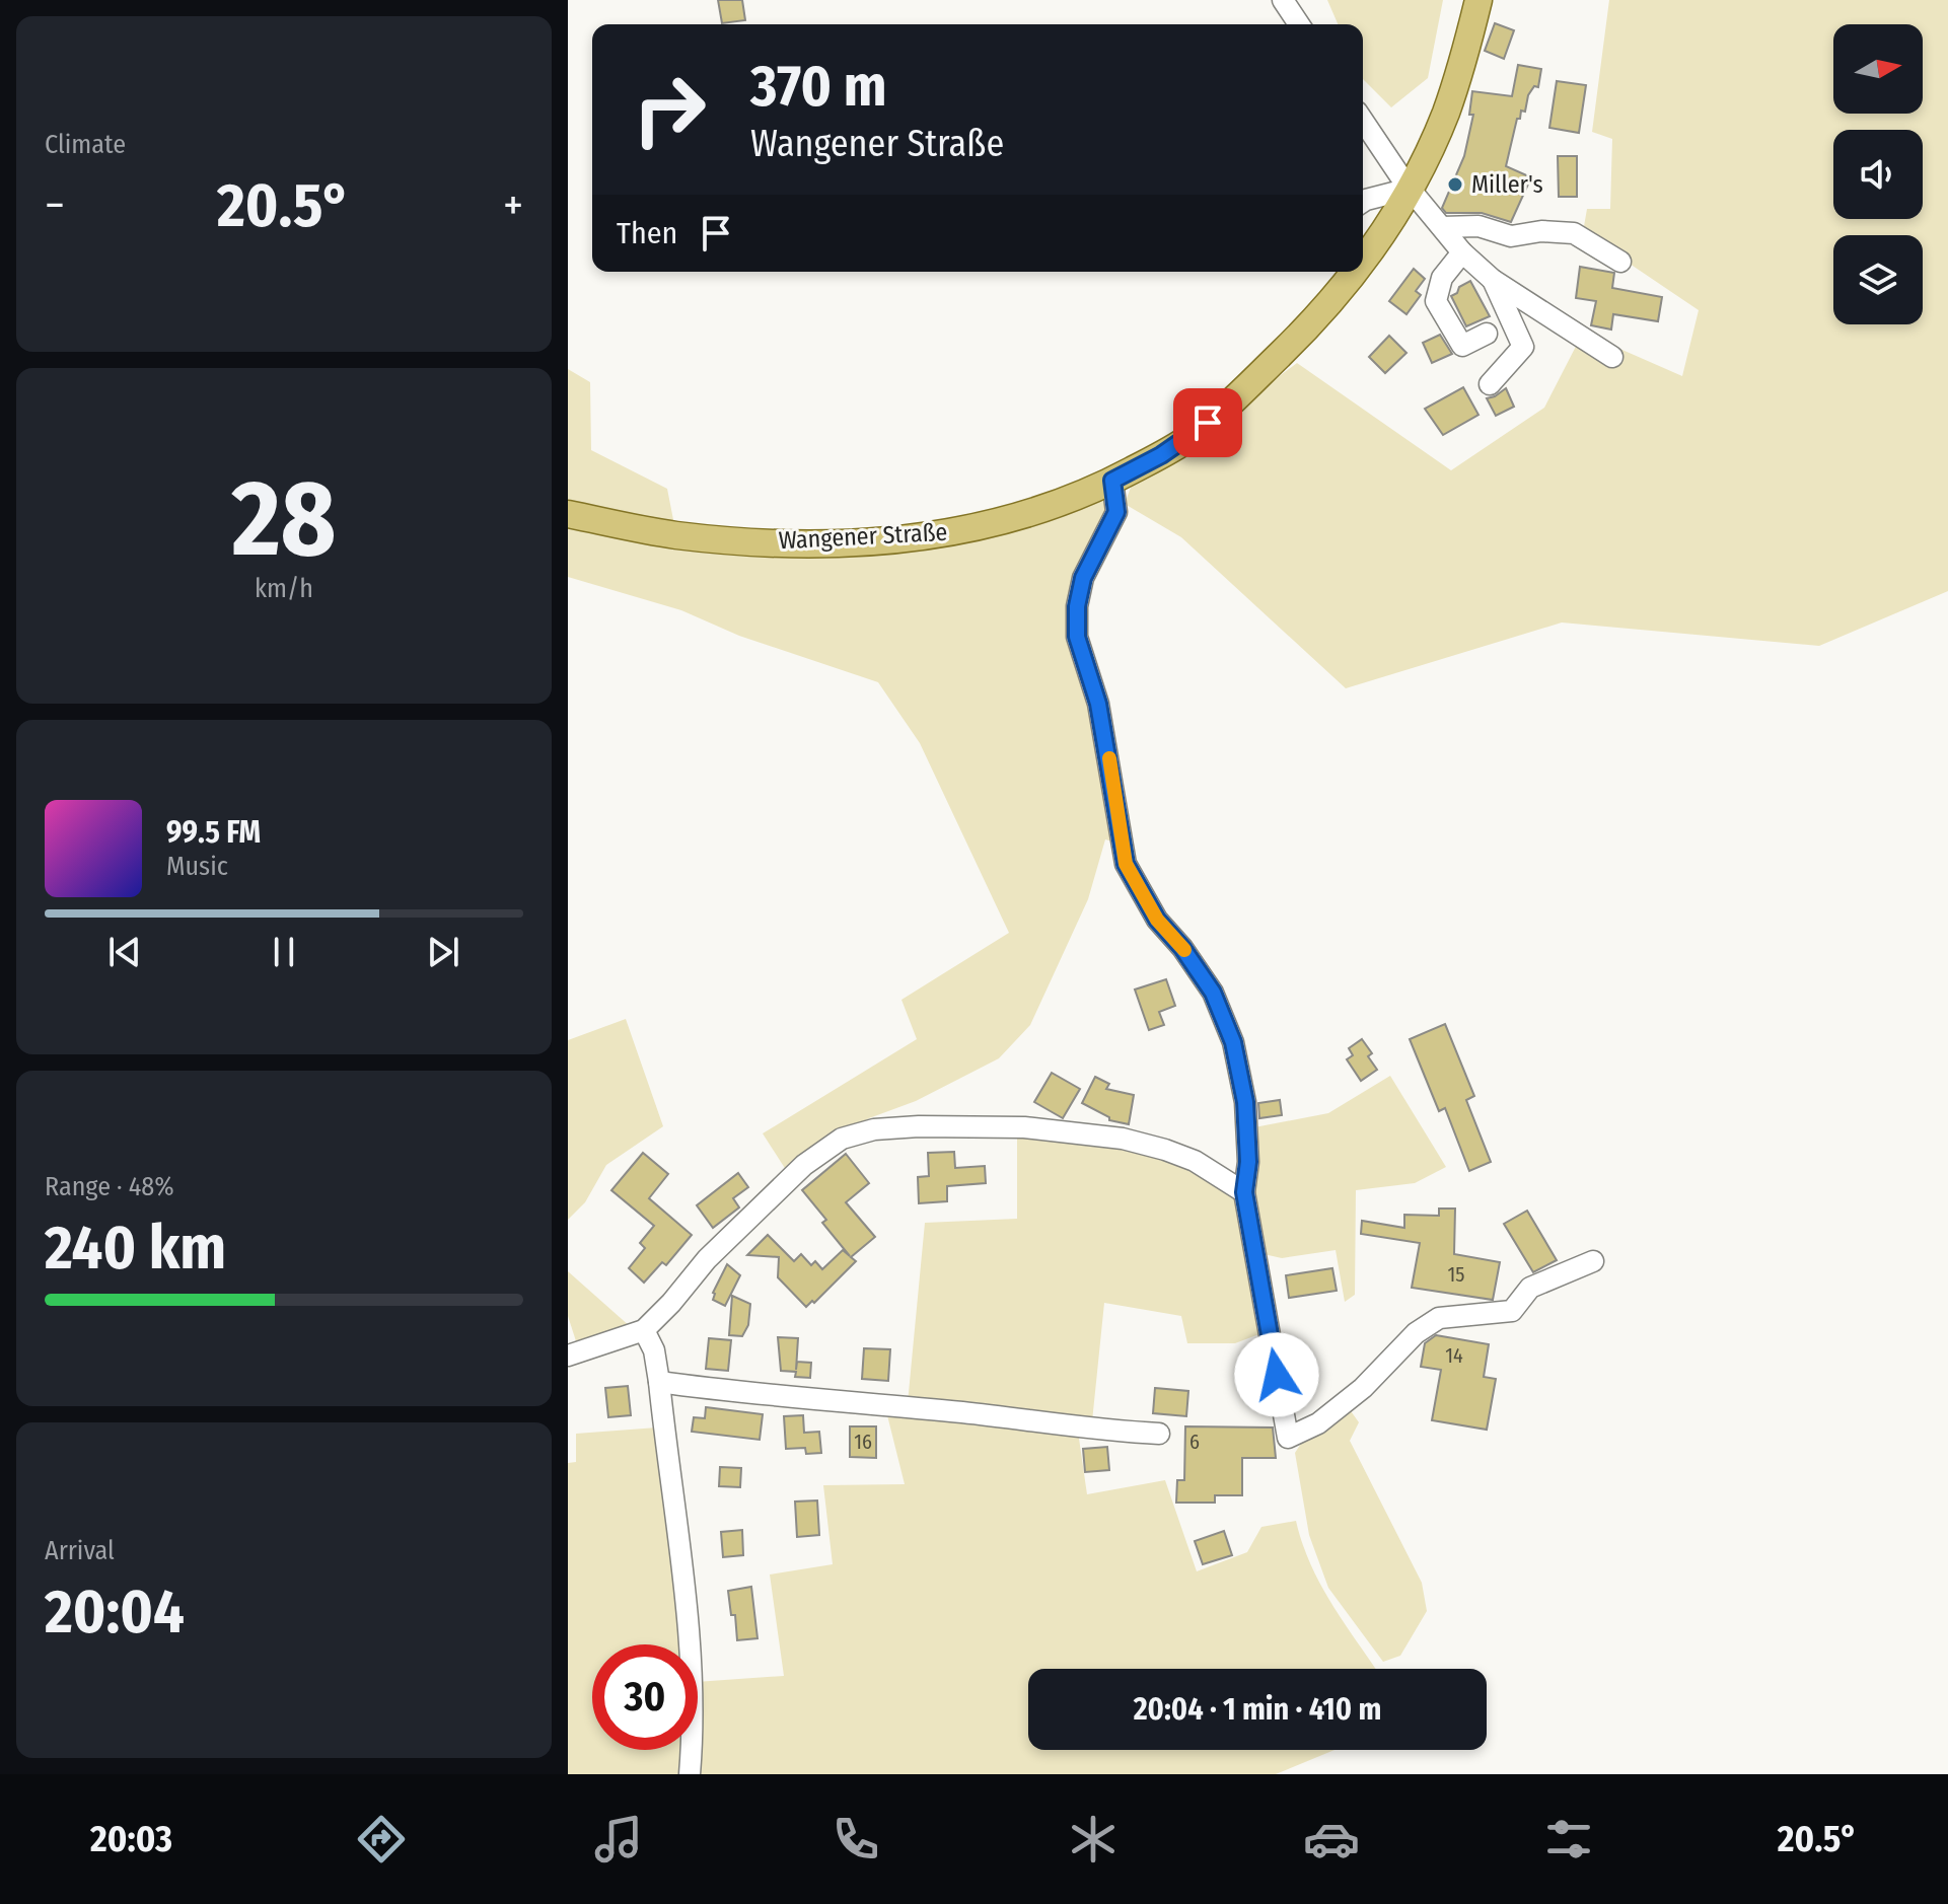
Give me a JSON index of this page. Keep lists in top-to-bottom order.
{
  "streets": {
    "main road": ["Wangener Straße"]
  },
  "places": ["Miller's"],
  "house_numbers": [
    "15",
    "14",
    "16",
    "6"
  ],
  "north": "right",
  "page": {
    "tile": [
      "Climate",
      ["28", "km/h"],
      ["Range · 48%", "240 km"],
      ["Arrival", "20:04"]
    ],
    "turn": ["370 m", "Wangener Straße"],
    "heat": ["−", "20.5°", "+"],
    "then": "Then",
    "song": ["99.5 FM", "Music"],
    "limit": "30",
    "trip": "20:04 · 1 min · 410 m",
    "tabs": ["20:03", "20.5°"]
  }
}
